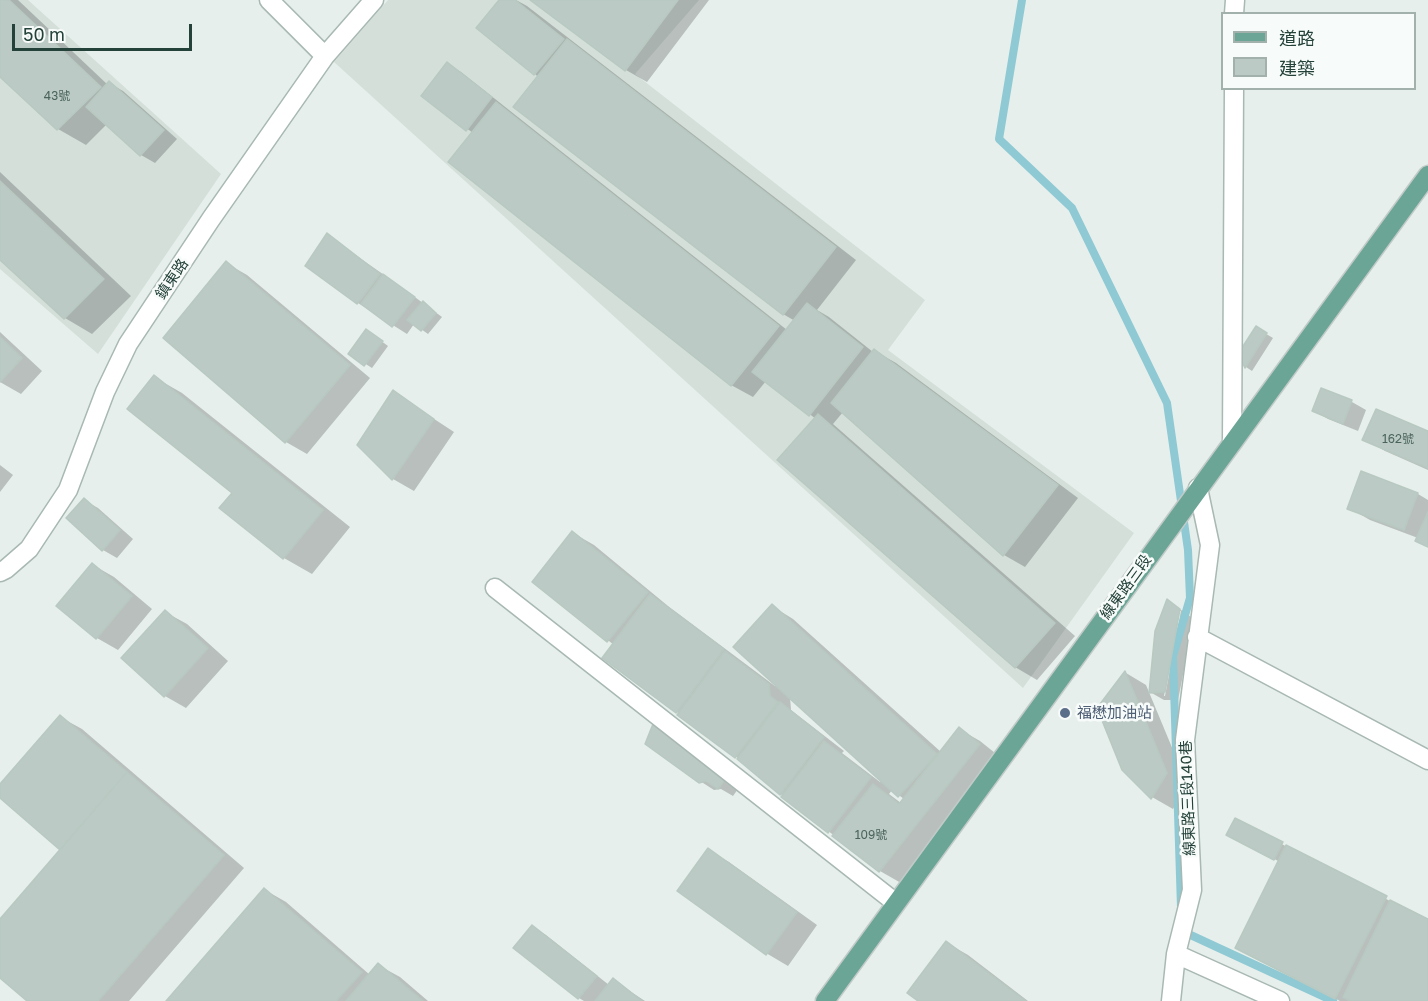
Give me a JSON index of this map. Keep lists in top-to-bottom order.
{
  "streets": {
    "main road": ["線東路三段"],
    "street": ["鎮東路", "線東路三段140巷"]
  },
  "crossings": [
    ["線東路三段", "線東路三段140巷"]
  ],
  "places": ["福懋加油站"],
  "house_numbers": ["43號", "162號", "109號"],
  "legend": ["道路", "建築"],
  "scale_bar": "50 m"
}
